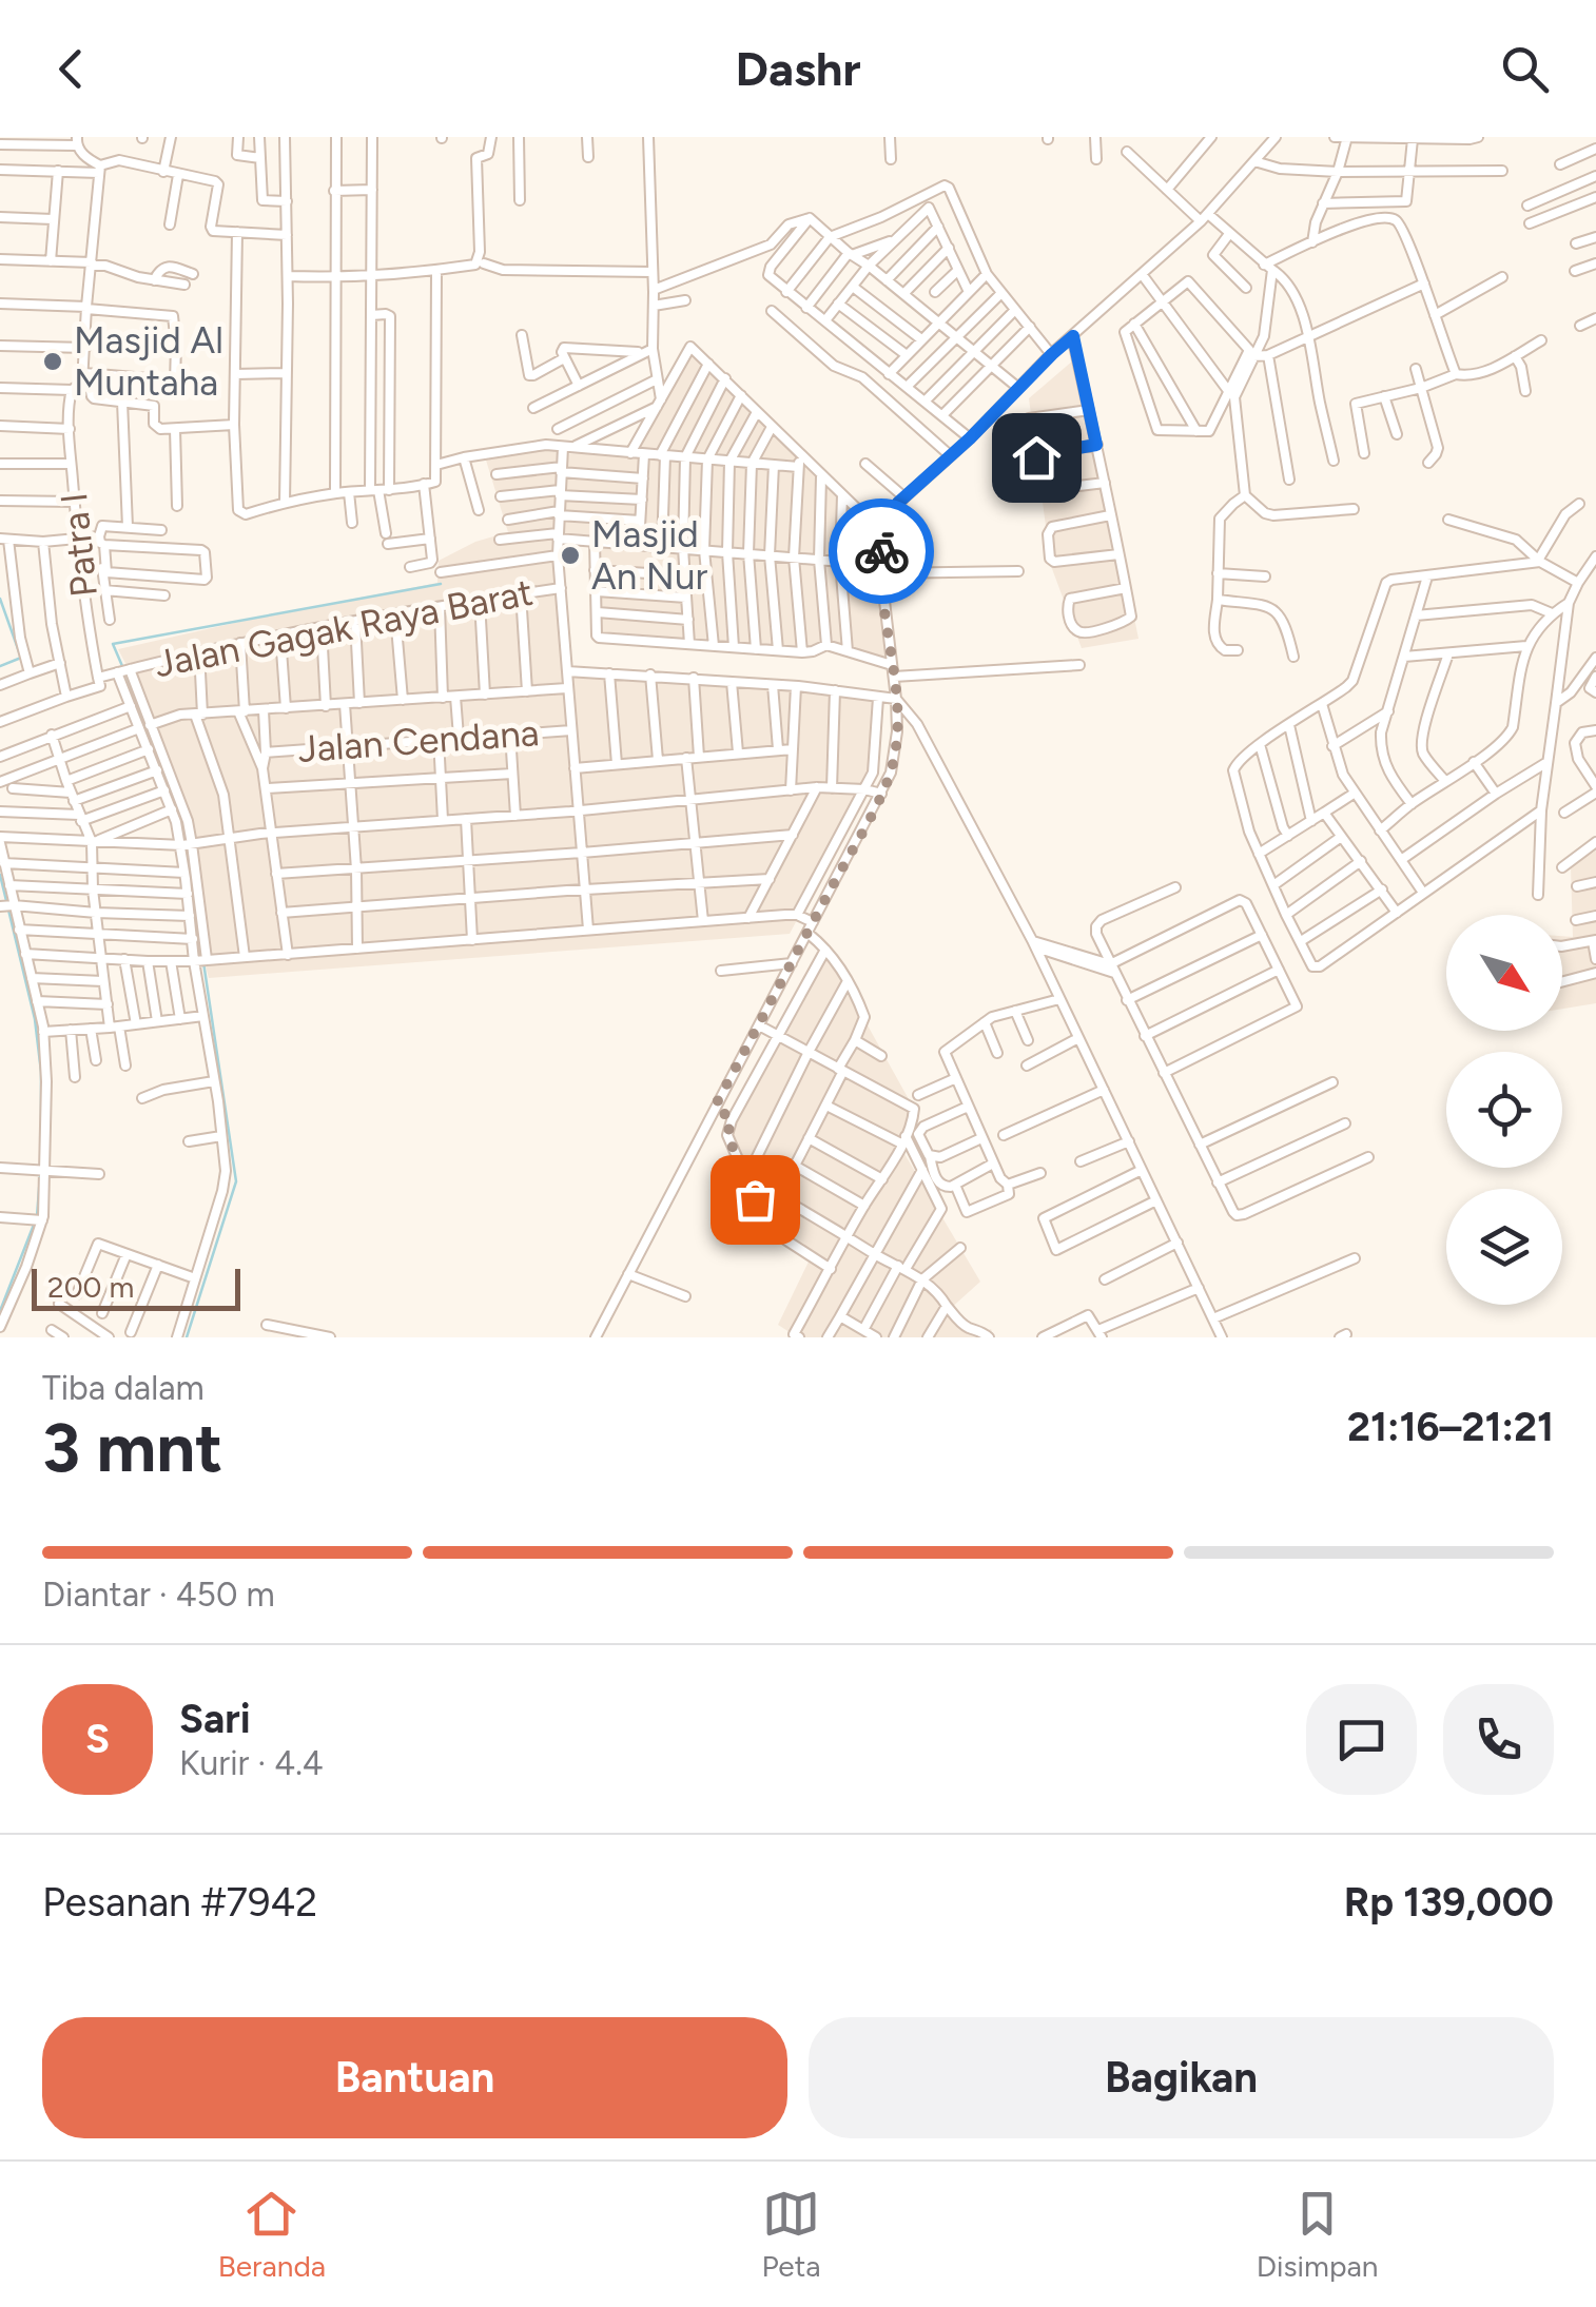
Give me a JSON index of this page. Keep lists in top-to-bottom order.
{
  "streets": {
    "street": ["Patra I", "Jalan Gagak Raya Barat", "Jalan Cendana"]
  },
  "places": ["Masjid Al Muntaha", "Masjid An Nur"],
  "scale_bar": "200 m",
  "north": "bottom right",
  "page": {
    "header": "Dashr",
    "scale": "200 m",
    "heading": ["3 mnt", "Tiba dalam", "21:16–21:21"],
    "panel": [
      "Sari",
      "Kurir · 4.4",
      "Pesanan #7942",
      "Rp 139,000"
    ],
    "bar": "Diantar · 450 m",
    "round": "S",
    "buttons": ["Bantuan", "Bagikan"],
    "tabs": ["Beranda", "Peta", "Disimpan"]
  }
}
